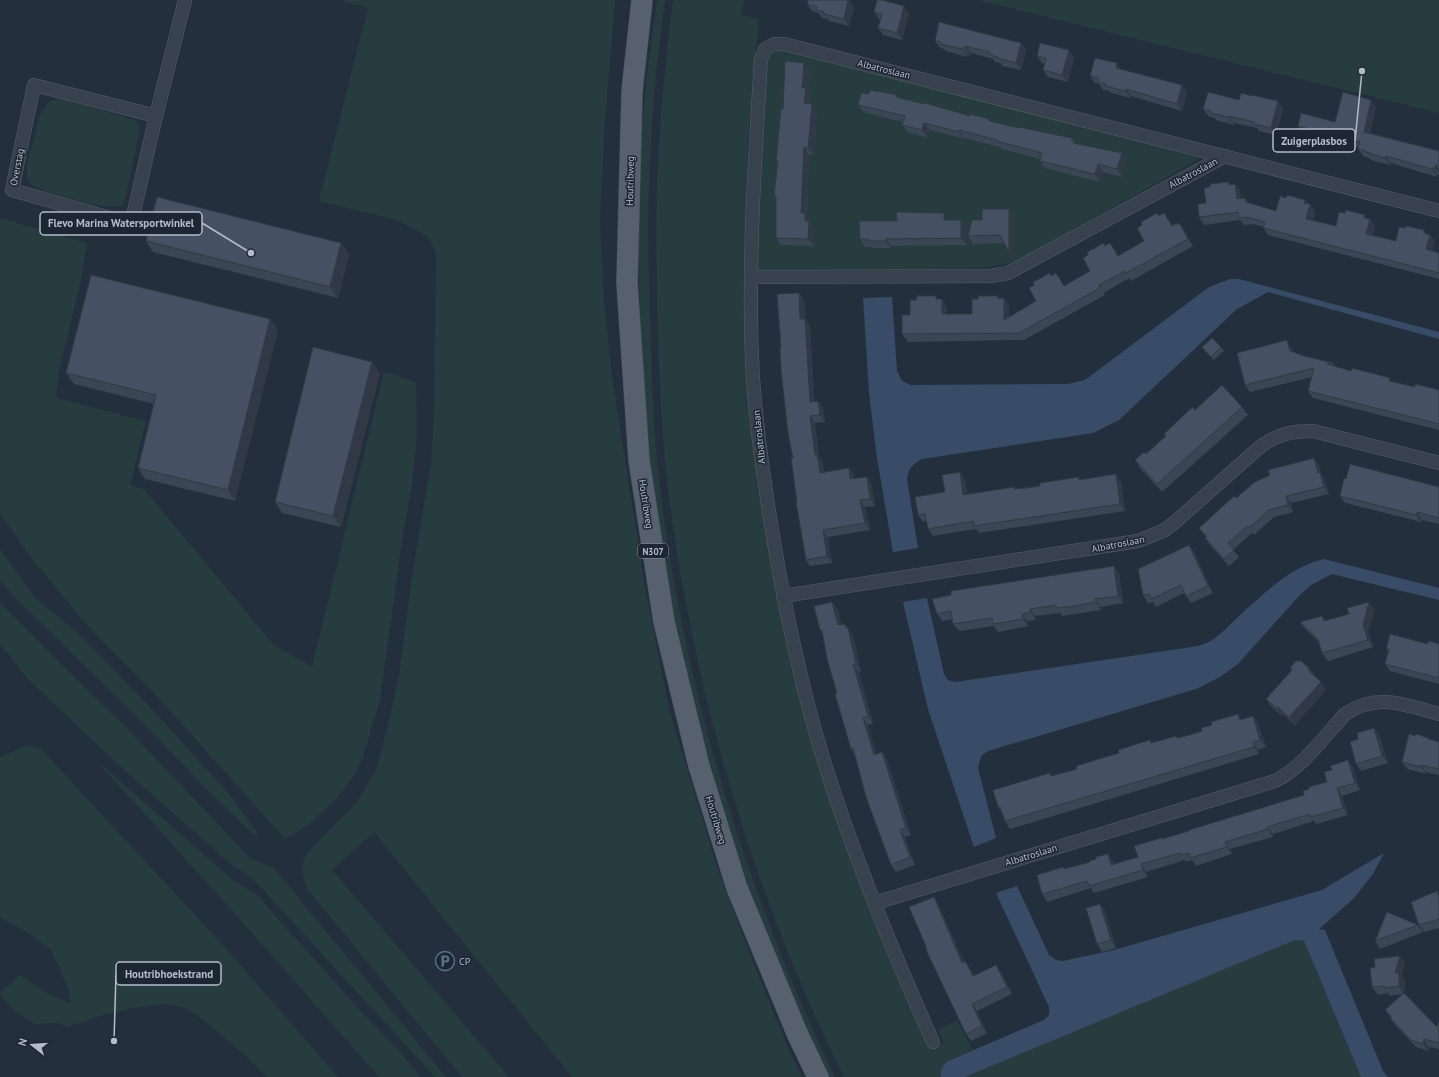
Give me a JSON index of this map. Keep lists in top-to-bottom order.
{
  "streets": {
    "main road": ["Houtribweg", "N307"],
    "street": ["Albatroslaan", "Overstag"]
  },
  "places": {
    "other": ["Zuigerplasbos", "Flevo Marina Watersportwinkel", "Houtribhoekstrand"],
    "parking": ["CP"]
  },
  "north": "left"
}
